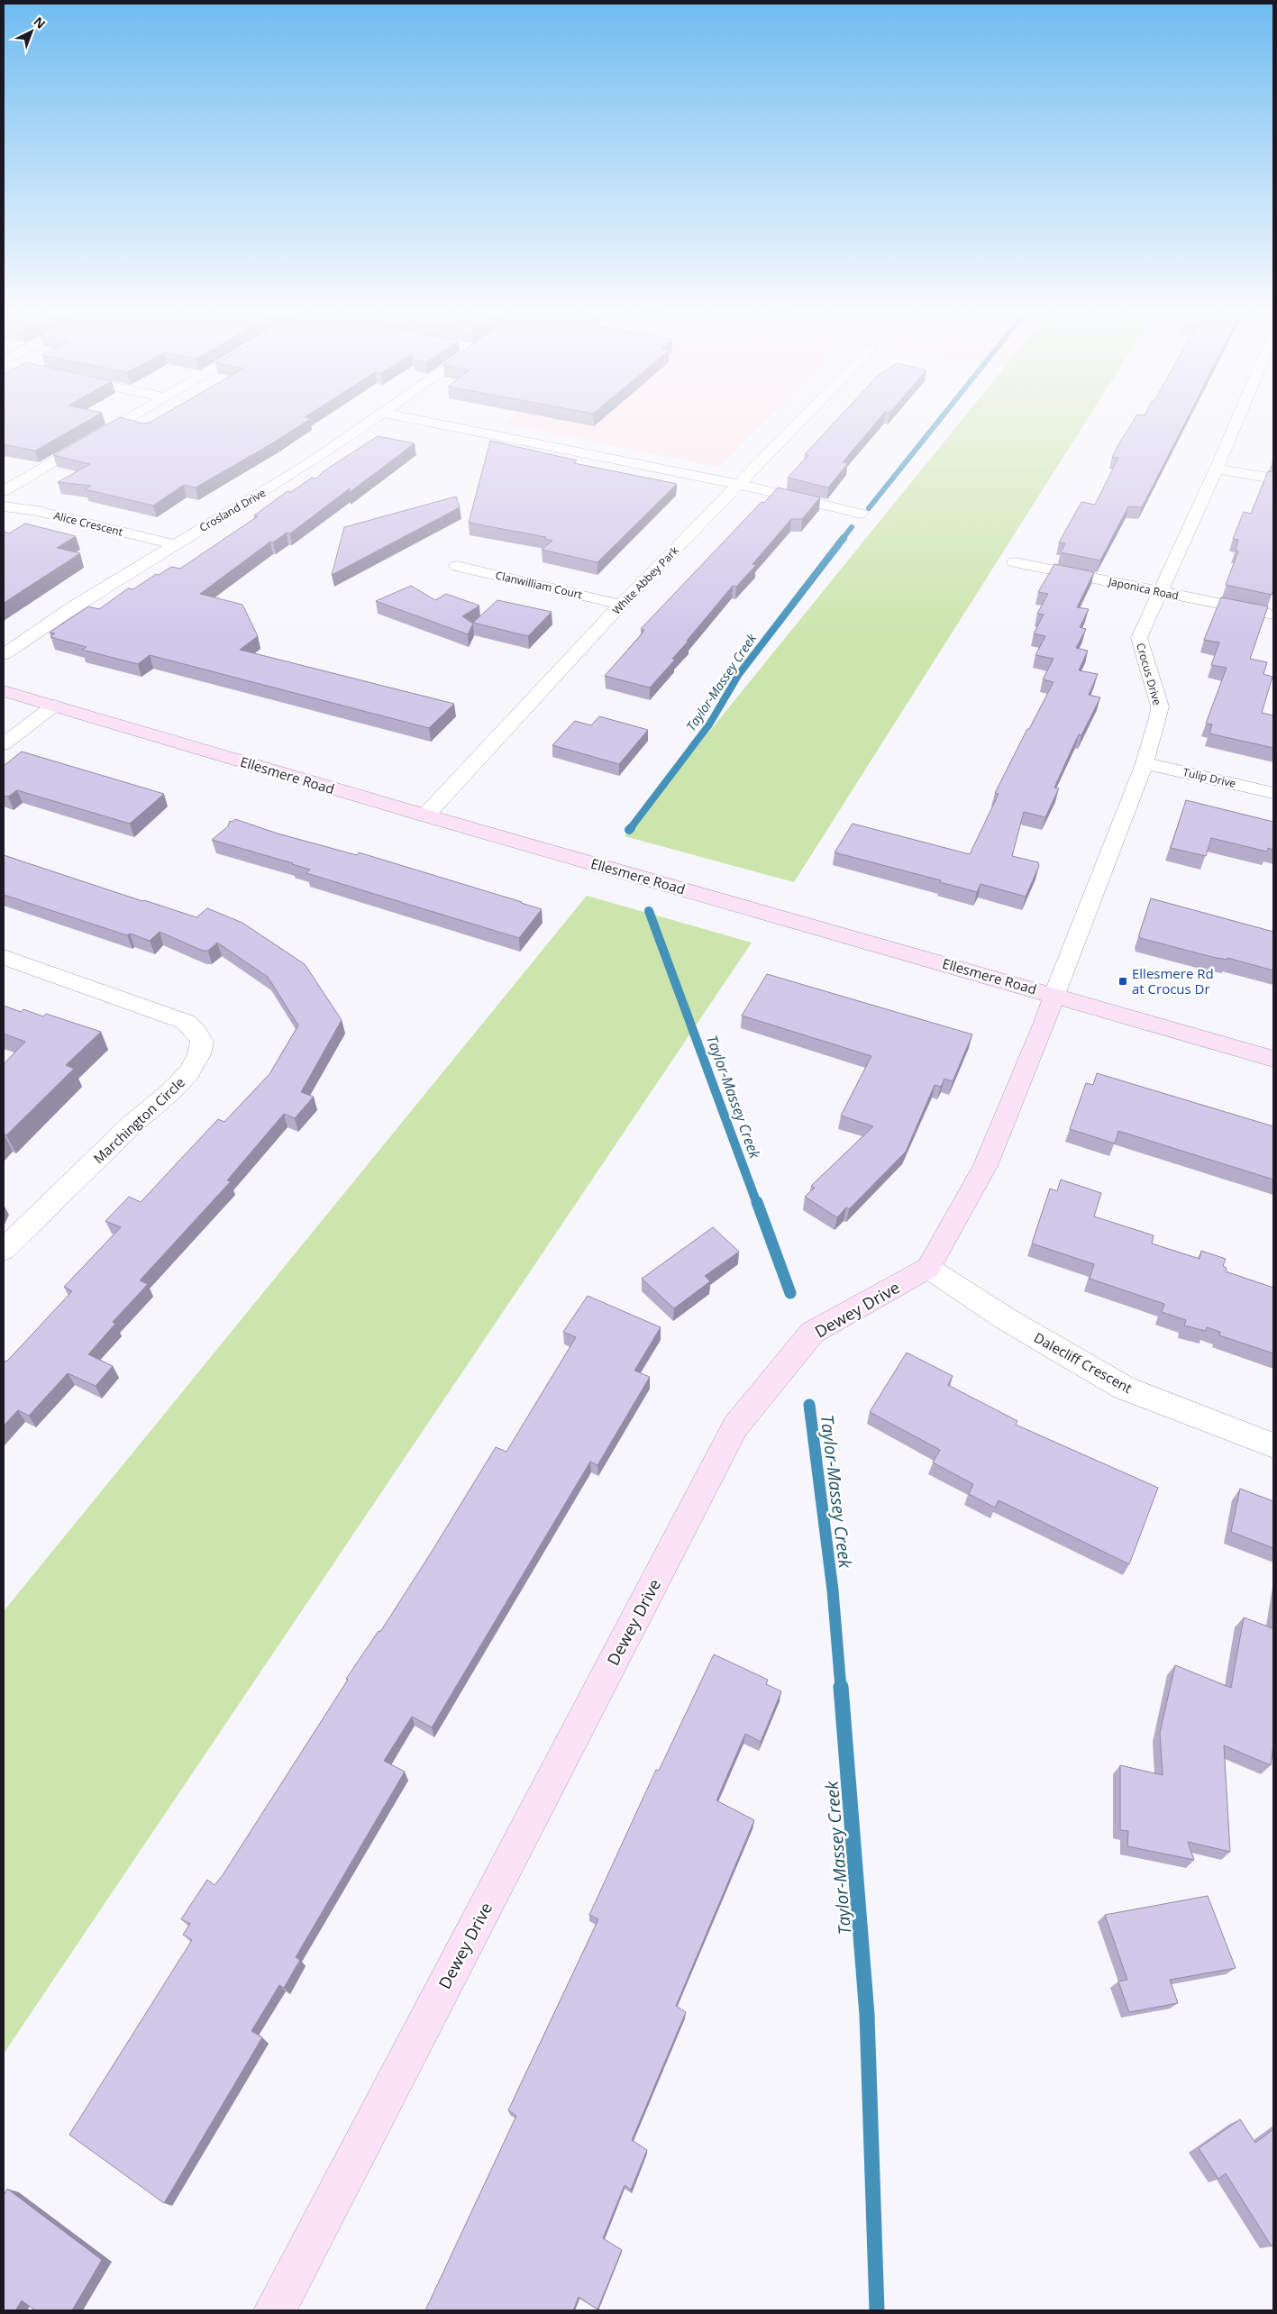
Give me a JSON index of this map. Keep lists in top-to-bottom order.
{
  "streets": {
    "main road": ["Ellesmere Road", "Dewey Drive"],
    "street": [
      "Crosland Drive",
      "Alice Crescent",
      "White Abbey Park",
      "Clanwilliam Court",
      "Japonica Road",
      "Crocus Drive",
      "Tulip Drive",
      "Marchington Circle",
      "Dalecliff Crescent"
    ]
  },
  "crossings": [
    ["Crosland Drive", "Alice Crescent"],
    ["White Abbey Park", "Clanwilliam Court"],
    ["White Abbey Park", "Ellesmere Road"],
    ["Japonica Road", "Crocus Drive"],
    ["Crocus Drive", "Ellesmere Road"],
    ["Crocus Drive", "Tulip Drive"],
    ["Dewey Drive", "Dalecliff Crescent"]
  ],
  "water": ["Taylor-Massey Creek"],
  "places": {
    "transit": ["Ellesmere Rd at Crocus Dr"]
  },
  "north": "top right"
}
